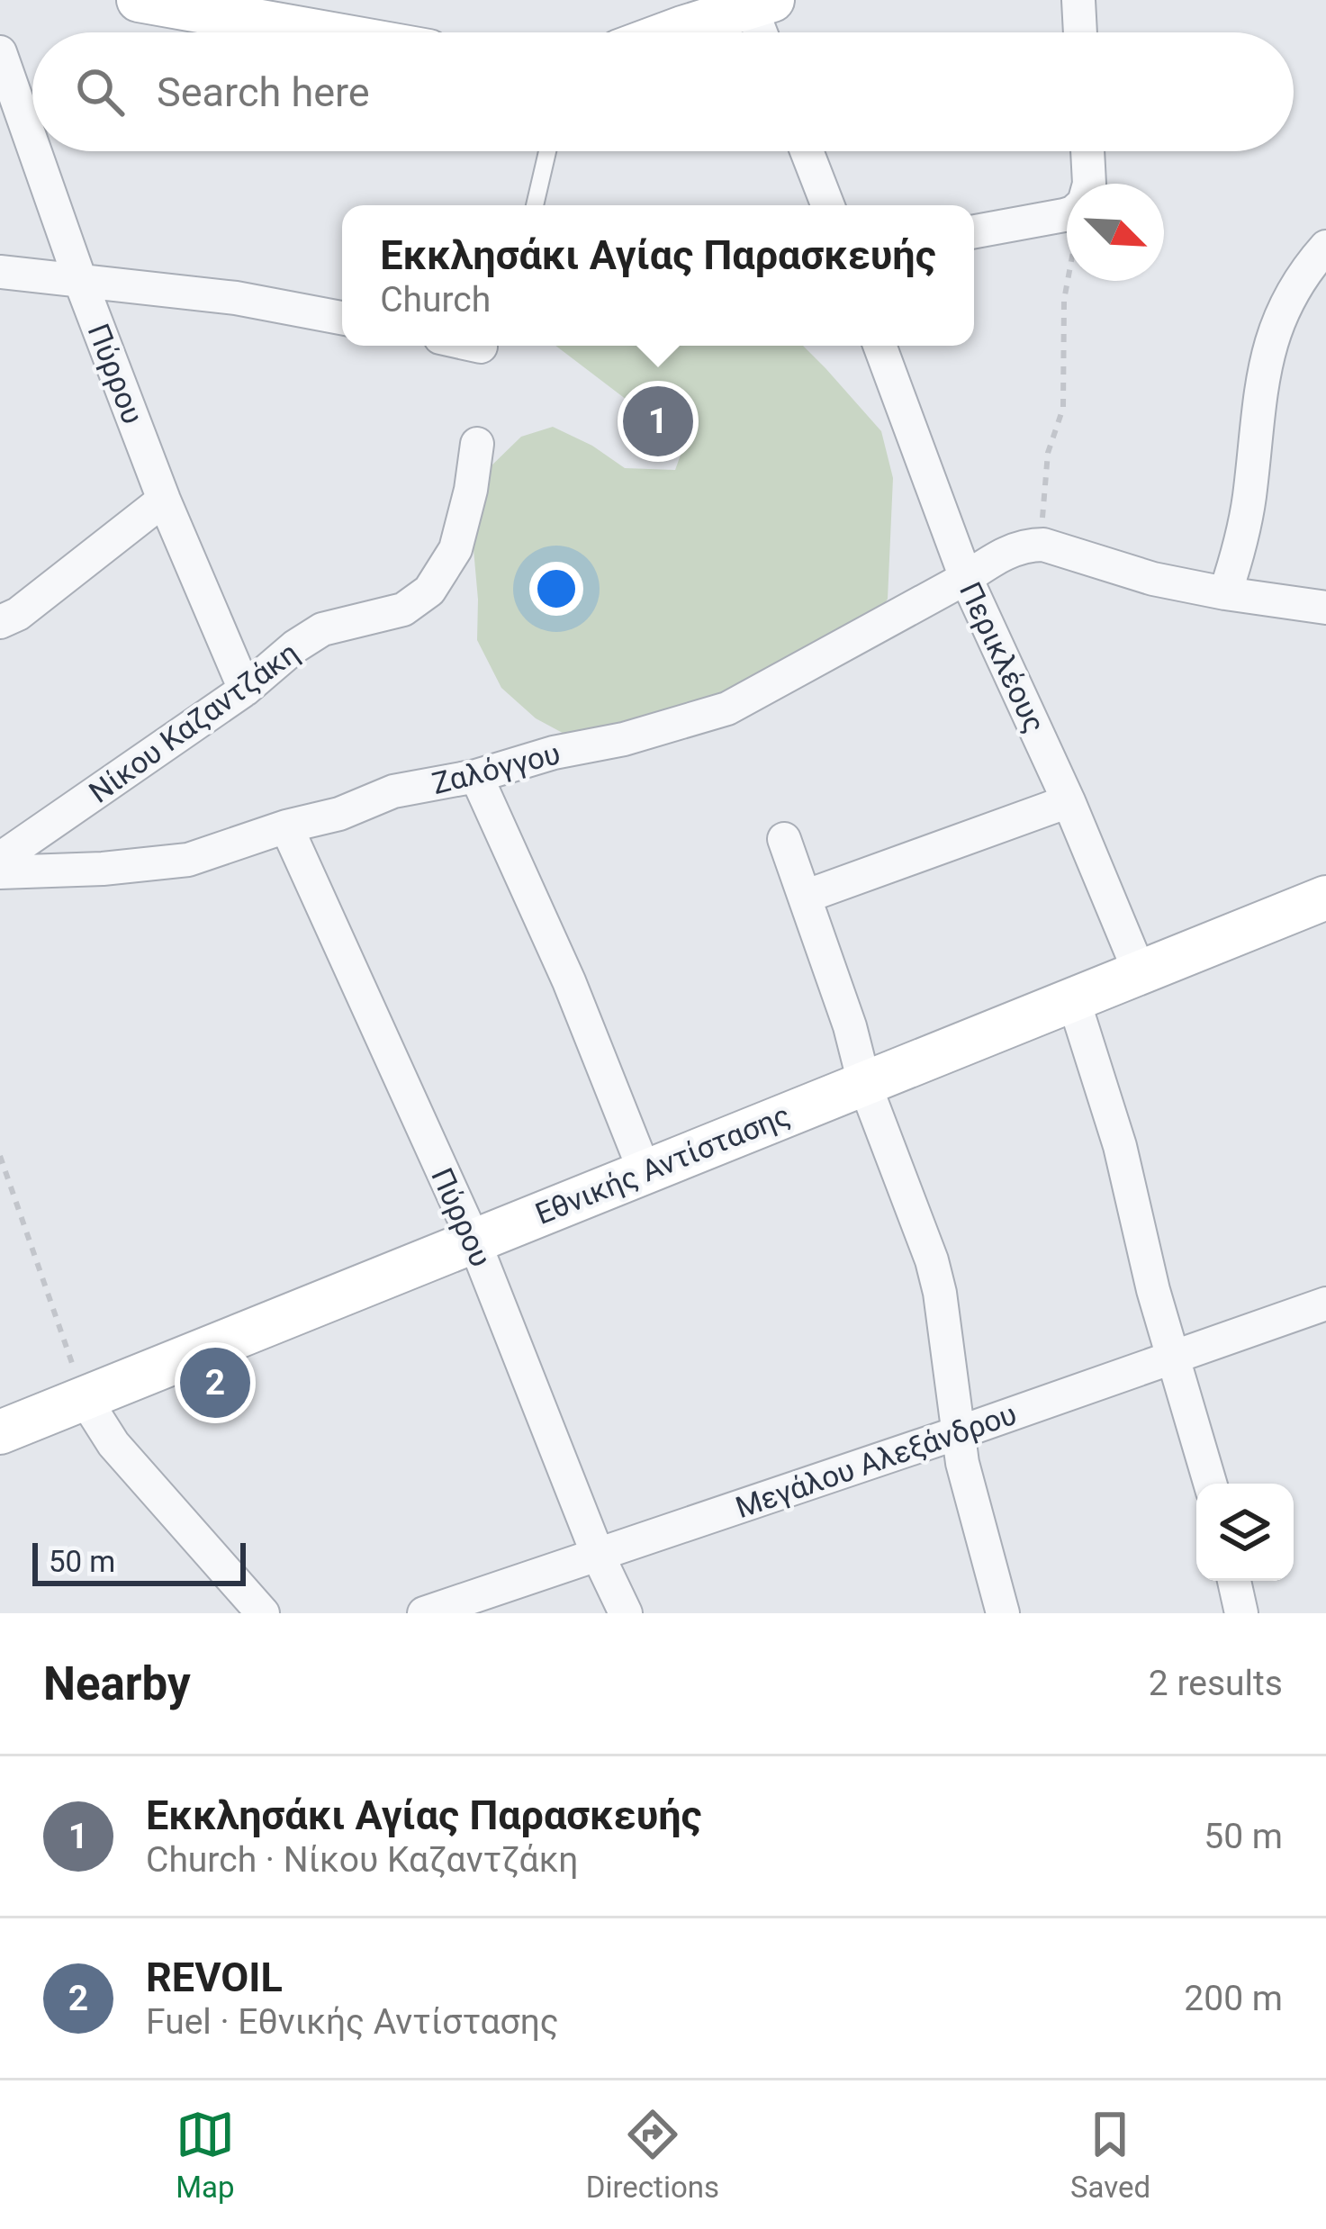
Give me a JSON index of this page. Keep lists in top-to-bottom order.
{
  "streets": {
    "main road": ["Εθνικής Αντίστασης"],
    "street": [
      "Πύρρου",
      "Περικλέους",
      "Νίκου Καζαντζάκη",
      "Ζαλόγγου",
      "Μεγάλου Αλεξάνδρου"
    ]
  },
  "crossings": [
    ["Πύρρου", "Νίκου Καζαντζάκη"],
    ["Πύρρου", "Ζαλόγγου"],
    ["Πύρρου", "Εθνικής Αντίστασης"],
    ["Πύρρου", "Μεγάλου Αλεξάνδρου"],
    ["Περικλέους", "Ζαλόγγου"],
    ["Περικλέους", "Εθνικής Αντίστασης"]
  ],
  "scale_bar": "50 m",
  "north": "bottom right",
  "page": {
    "search": "Search here",
    "popup": ["Εκκλησάκι Αγίας Παρασκευής", "Church"],
    "pins": ["1", "2"],
    "scale": "50 m",
    "heading": ["Nearby", "2 results"],
    "list": [
      {
        "mark": "1",
        "name": "Εκκλησάκι Αγίας Παρασκευής",
        "note": "Church · Νίκου Καζαντζάκη",
        "value": "50 m"
      },
      {
        "mark": "2",
        "name": "REVOIL",
        "note": "Fuel · Εθνικής Αντίστασης",
        "value": "200 m"
      }
    ],
    "nav": ["Map", "Directions", "Saved"]
  }
}
